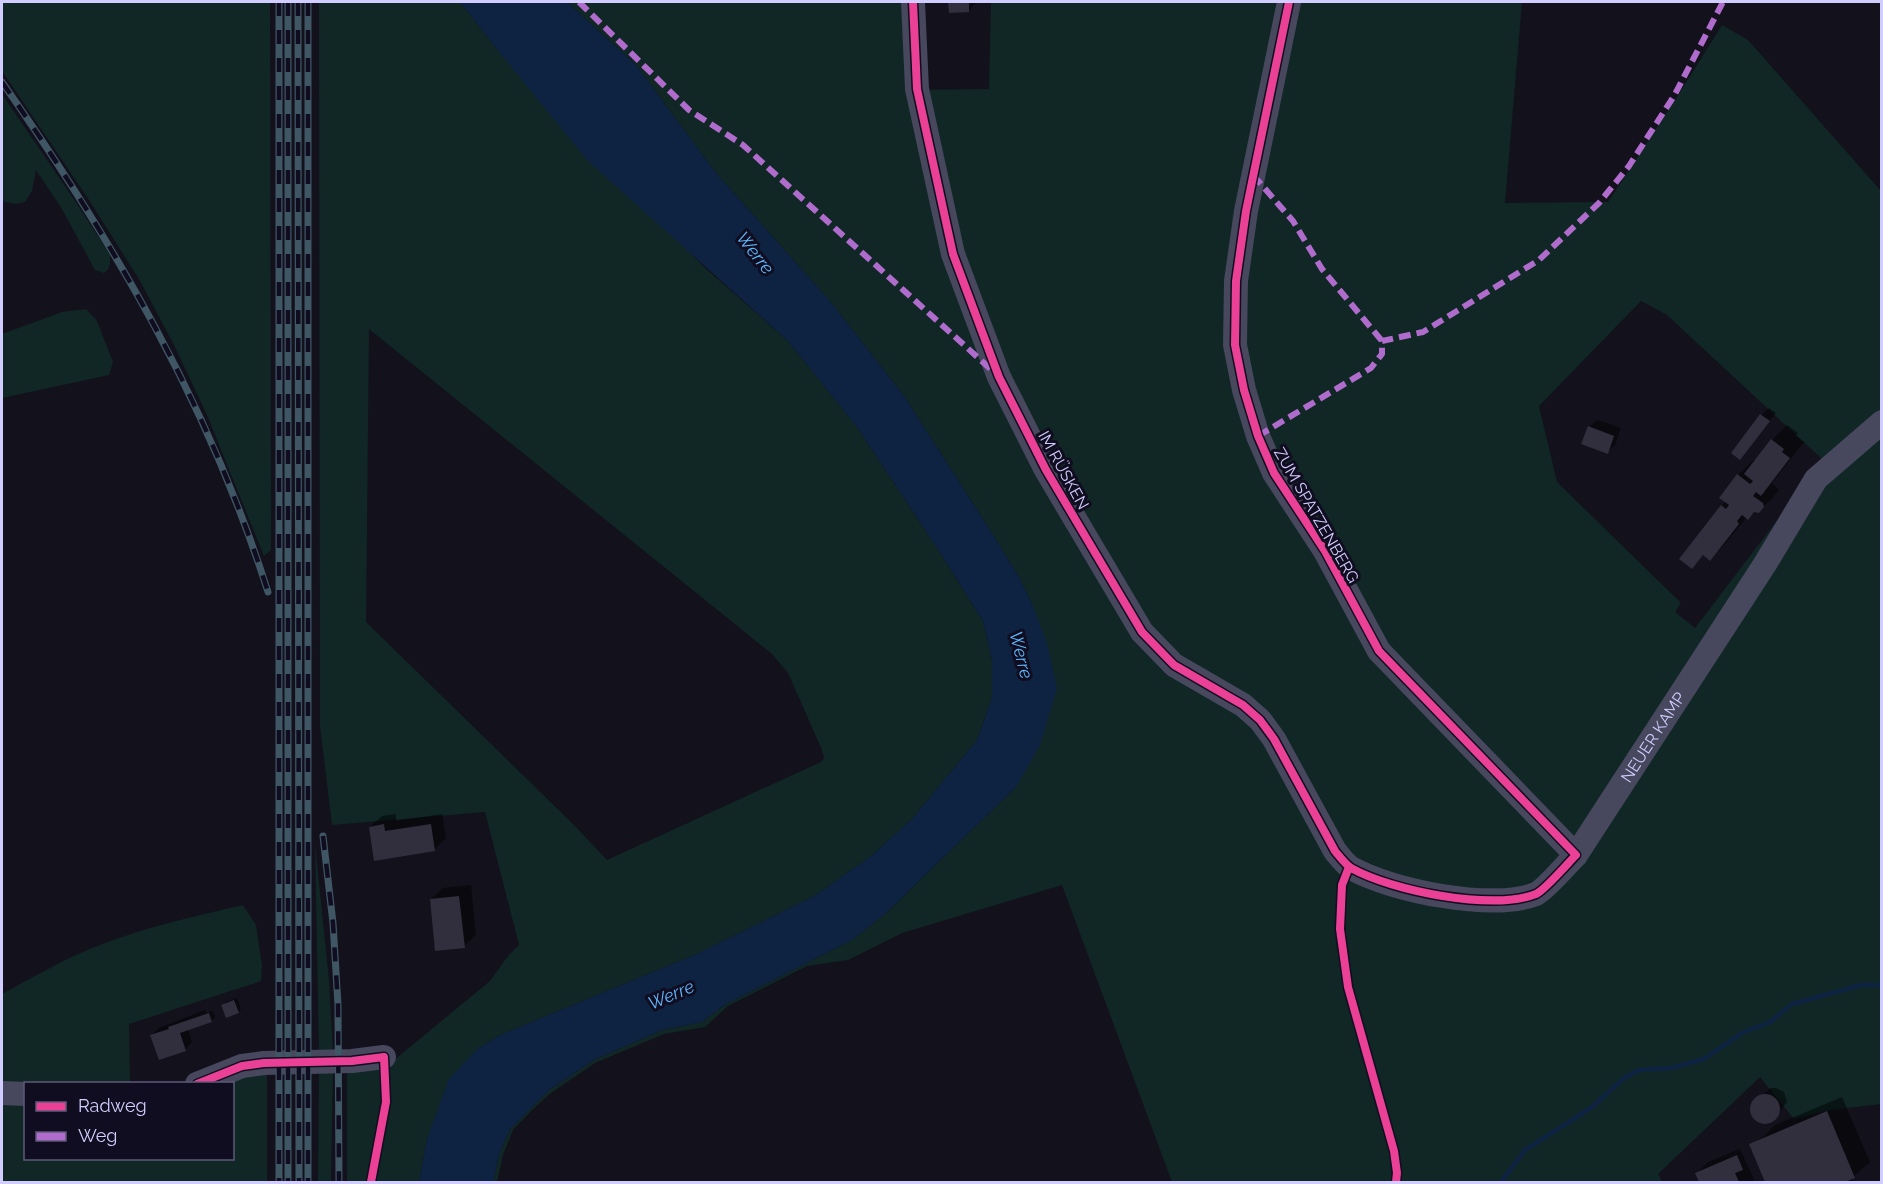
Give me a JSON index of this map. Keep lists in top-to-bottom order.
{
  "streets": {
    "street": ["IM RÜSKEN", "ZUM SPATZENBERG", "NEUER KAMP"]
  },
  "crossings": [
    ["IM RÜSKEN", "NEUER KAMP"],
    ["ZUM SPATZENBERG", "NEUER KAMP"]
  ],
  "water": ["Werre"],
  "legend": ["Radweg", "Weg"]
}
